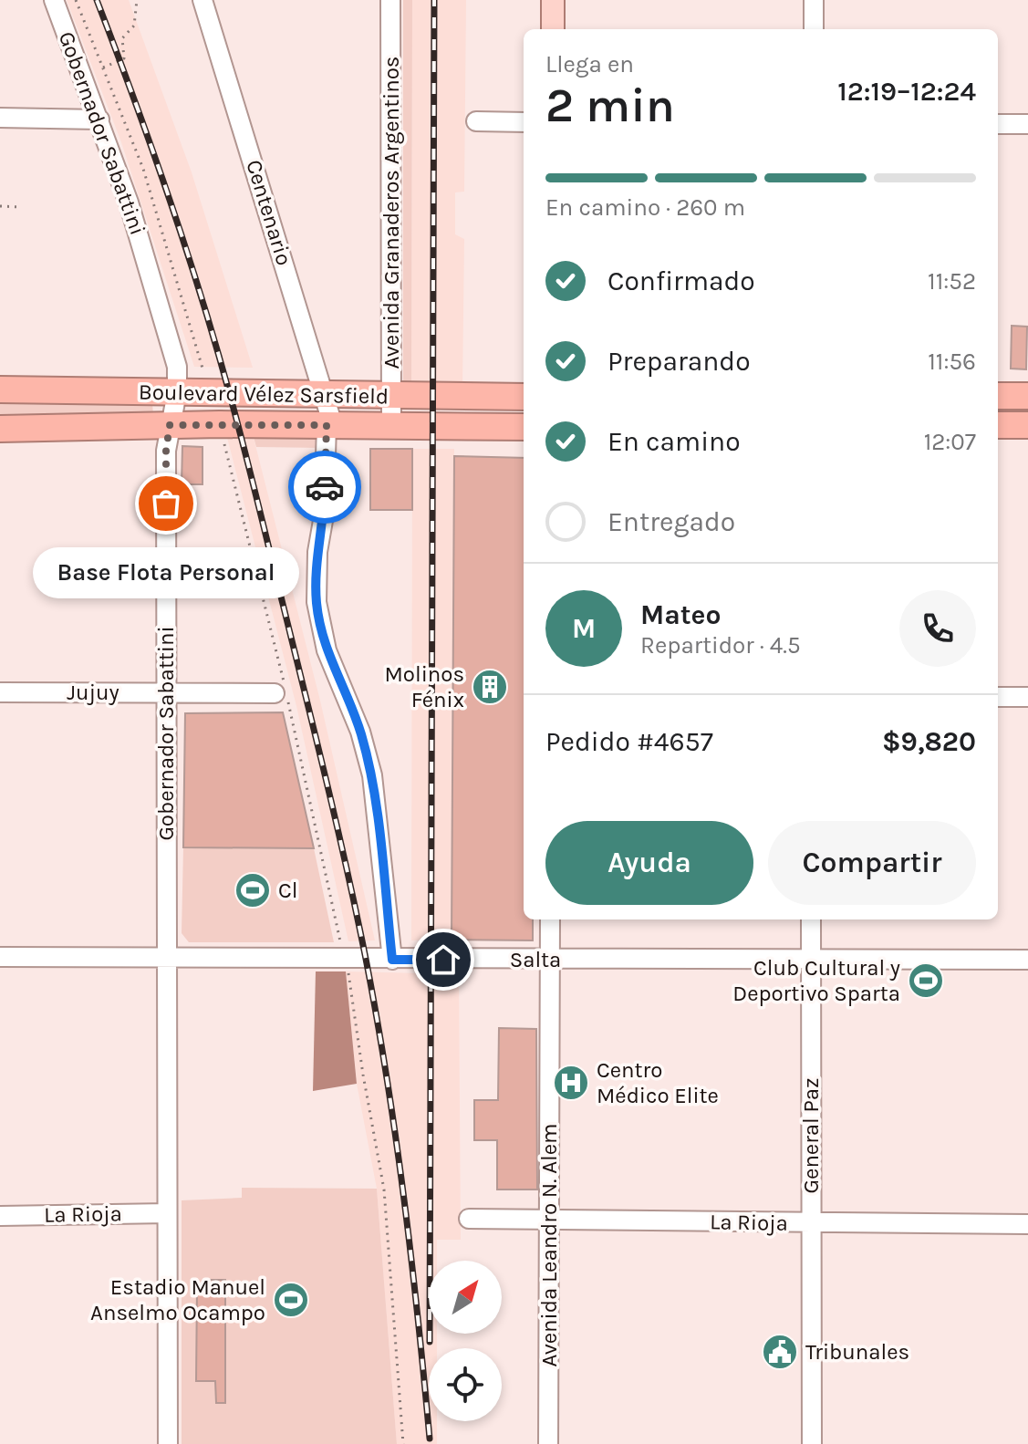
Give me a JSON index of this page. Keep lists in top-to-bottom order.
{
  "streets": {
    "highway": ["Boulevard Vélez Sarsfield"],
    "street": [
      "Gobernador Sabattini",
      "Centenario",
      "Avenida Granaderos Argentinos",
      "Jujuy",
      "Salta",
      "General Paz",
      "La Rioja",
      "Avenida Leandro N. Alem"
    ]
  },
  "crossings": [
    ["Gobernador Sabattini", "Boulevard Vélez Sarsfield"],
    ["Gobernador Sabattini", "Jujuy"],
    ["Gobernador Sabattini", "Salta"],
    ["Gobernador Sabattini", "La Rioja"],
    ["Centenario", "Boulevard Vélez Sarsfield"],
    ["Centenario", "Salta"],
    ["Avenida Granaderos Argentinos", "Boulevard Vélez Sarsfield"],
    ["Salta", "General Paz"],
    ["Salta", "Avenida Leandro N. Alem"],
    ["General Paz", "La Rioja"],
    ["La Rioja", "Avenida Leandro N. Alem"]
  ],
  "places": {
    "other": ["Base Flota Personal"],
    "building": ["Molinos Fénix"],
    "sports": ["Cl", "Club Cultural y Deportivo Sparta", "Estadio Manuel Anselmo Ocampo"],
    "hospital": ["Centro Médico Elite"],
    "public building": ["Tribunales"]
  },
  "north": "top right",
  "page": {
    "heading": ["2 min", "Llega en", "12:19–12:24"],
    "panel": [
      "Mateo",
      "Repartidor · 4.5",
      "Pedido #4657",
      "$9,820"
    ],
    "bar": "En camino · 260 m",
    "list": [
      ["Confirmado", "11:52"],
      ["Preparando", "11:56"],
      ["En camino", "12:07"],
      "Entregado"
    ],
    "bubble": "Base Flota Personal",
    "round": "M",
    "buttons": ["Ayuda", "Compartir"]
  }
}
